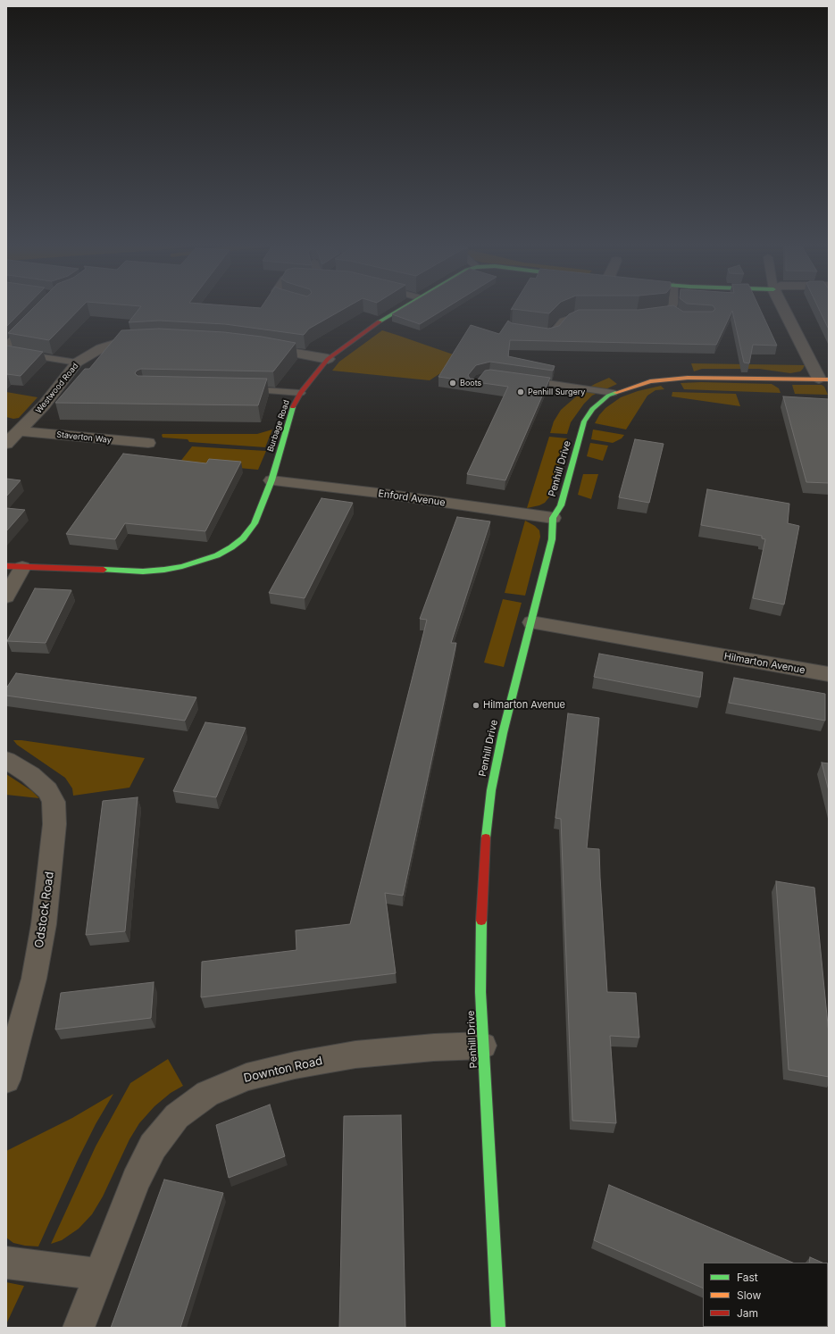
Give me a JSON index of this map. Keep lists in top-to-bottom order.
{
  "streets": {
    "street": [
      "Westwood Road",
      "Burbage Road",
      "Staverton Way",
      "Penhill Drive",
      "Enford Avenue",
      "Hilmarton Avenue",
      "Odstock Road",
      "Downton Road"
    ]
  },
  "crossings": [
    ["Westwood Road", "Staverton Way"],
    ["Burbage Road", "Enford Avenue"],
    ["Penhill Drive", "Enford Avenue"],
    ["Penhill Drive", "Hilmarton Avenue"],
    ["Penhill Drive", "Downton Road"]
  ],
  "places": ["Boots", "Penhill Surgery", "Hilmarton Avenue"],
  "legend": ["Fast", "Slow", "Jam"]
}
